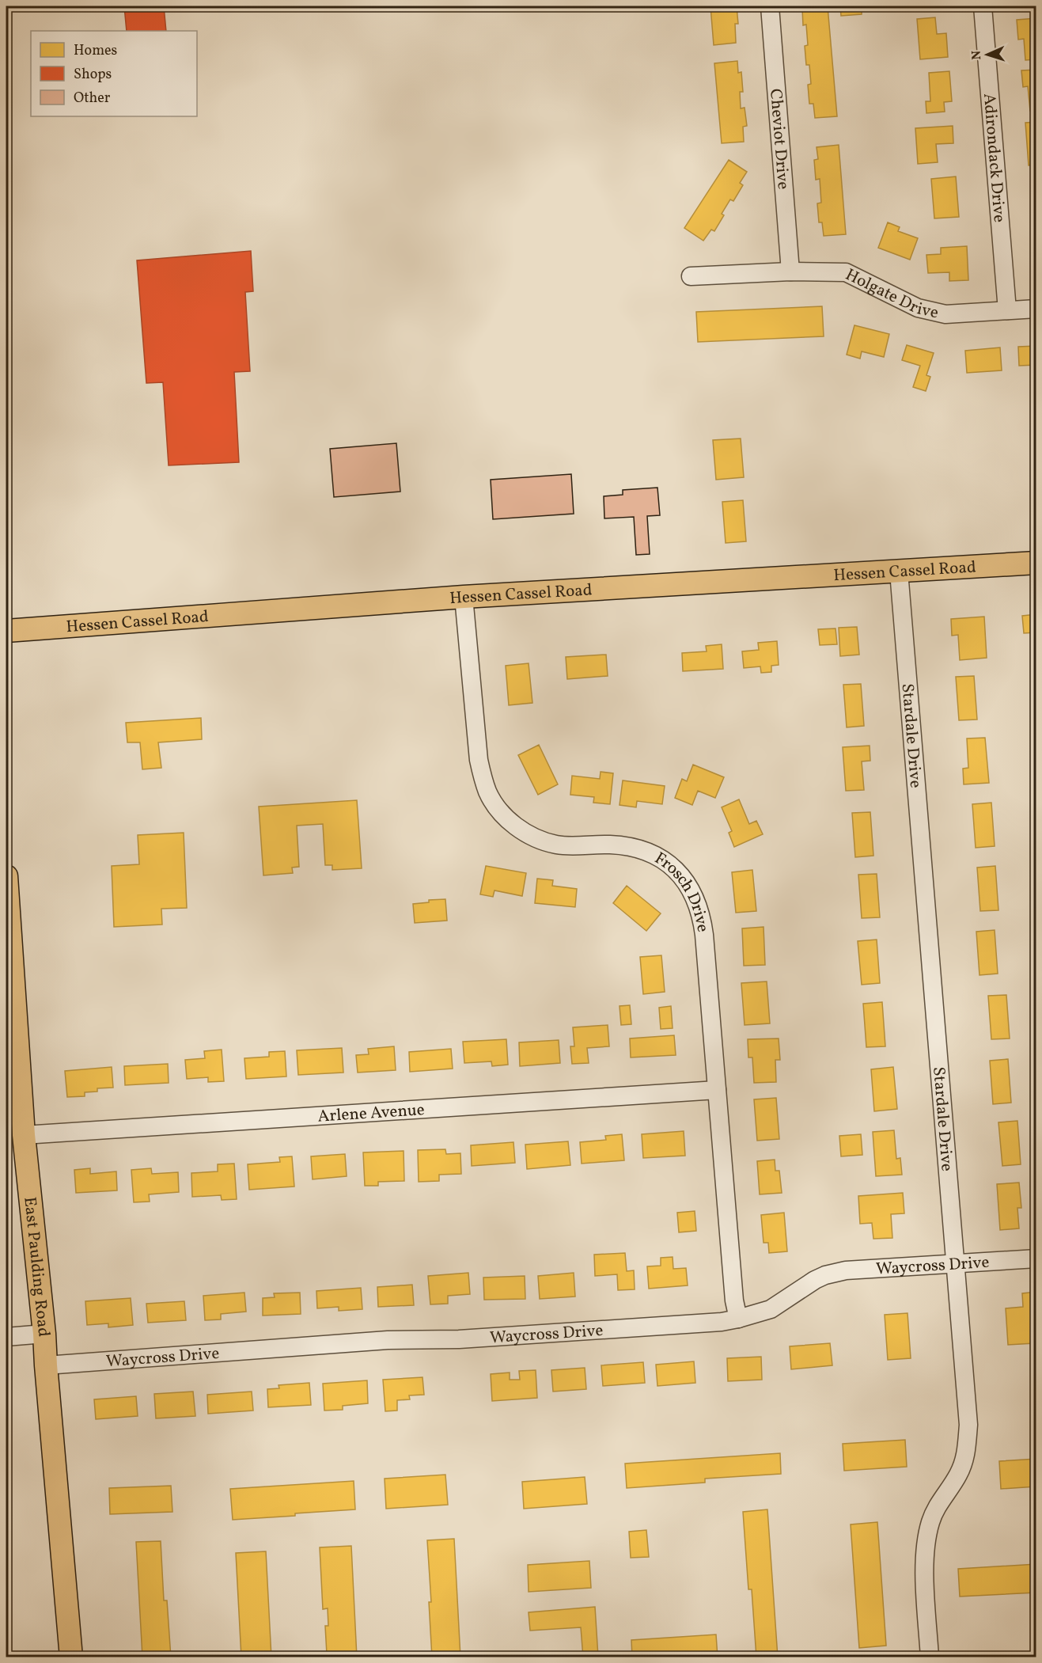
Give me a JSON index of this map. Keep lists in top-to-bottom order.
{
  "streets": {
    "main road": ["Hessen Cassel Road", "East Paulding Road"],
    "street": [
      "Cheviot Drive",
      "Adirondack Drive",
      "Holgate Drive",
      "Stardale Drive",
      "Frosch Drive",
      "Arlene Avenue",
      "Waycross Drive"
    ]
  },
  "crossings": [
    ["Cheviot Drive", "Holgate Drive"],
    ["Adirondack Drive", "Holgate Drive"],
    ["Hessen Cassel Road", "Stardale Drive"],
    ["Hessen Cassel Road", "Frosch Drive"],
    ["Stardale Drive", "Waycross Drive"],
    ["Frosch Drive", "Arlene Avenue"],
    ["Frosch Drive", "Waycross Drive"],
    ["Arlene Avenue", "East Paulding Road"],
    ["Waycross Drive", "East Paulding Road"]
  ],
  "legend": ["Homes", "Shops", "Other"],
  "north": "left"
}
